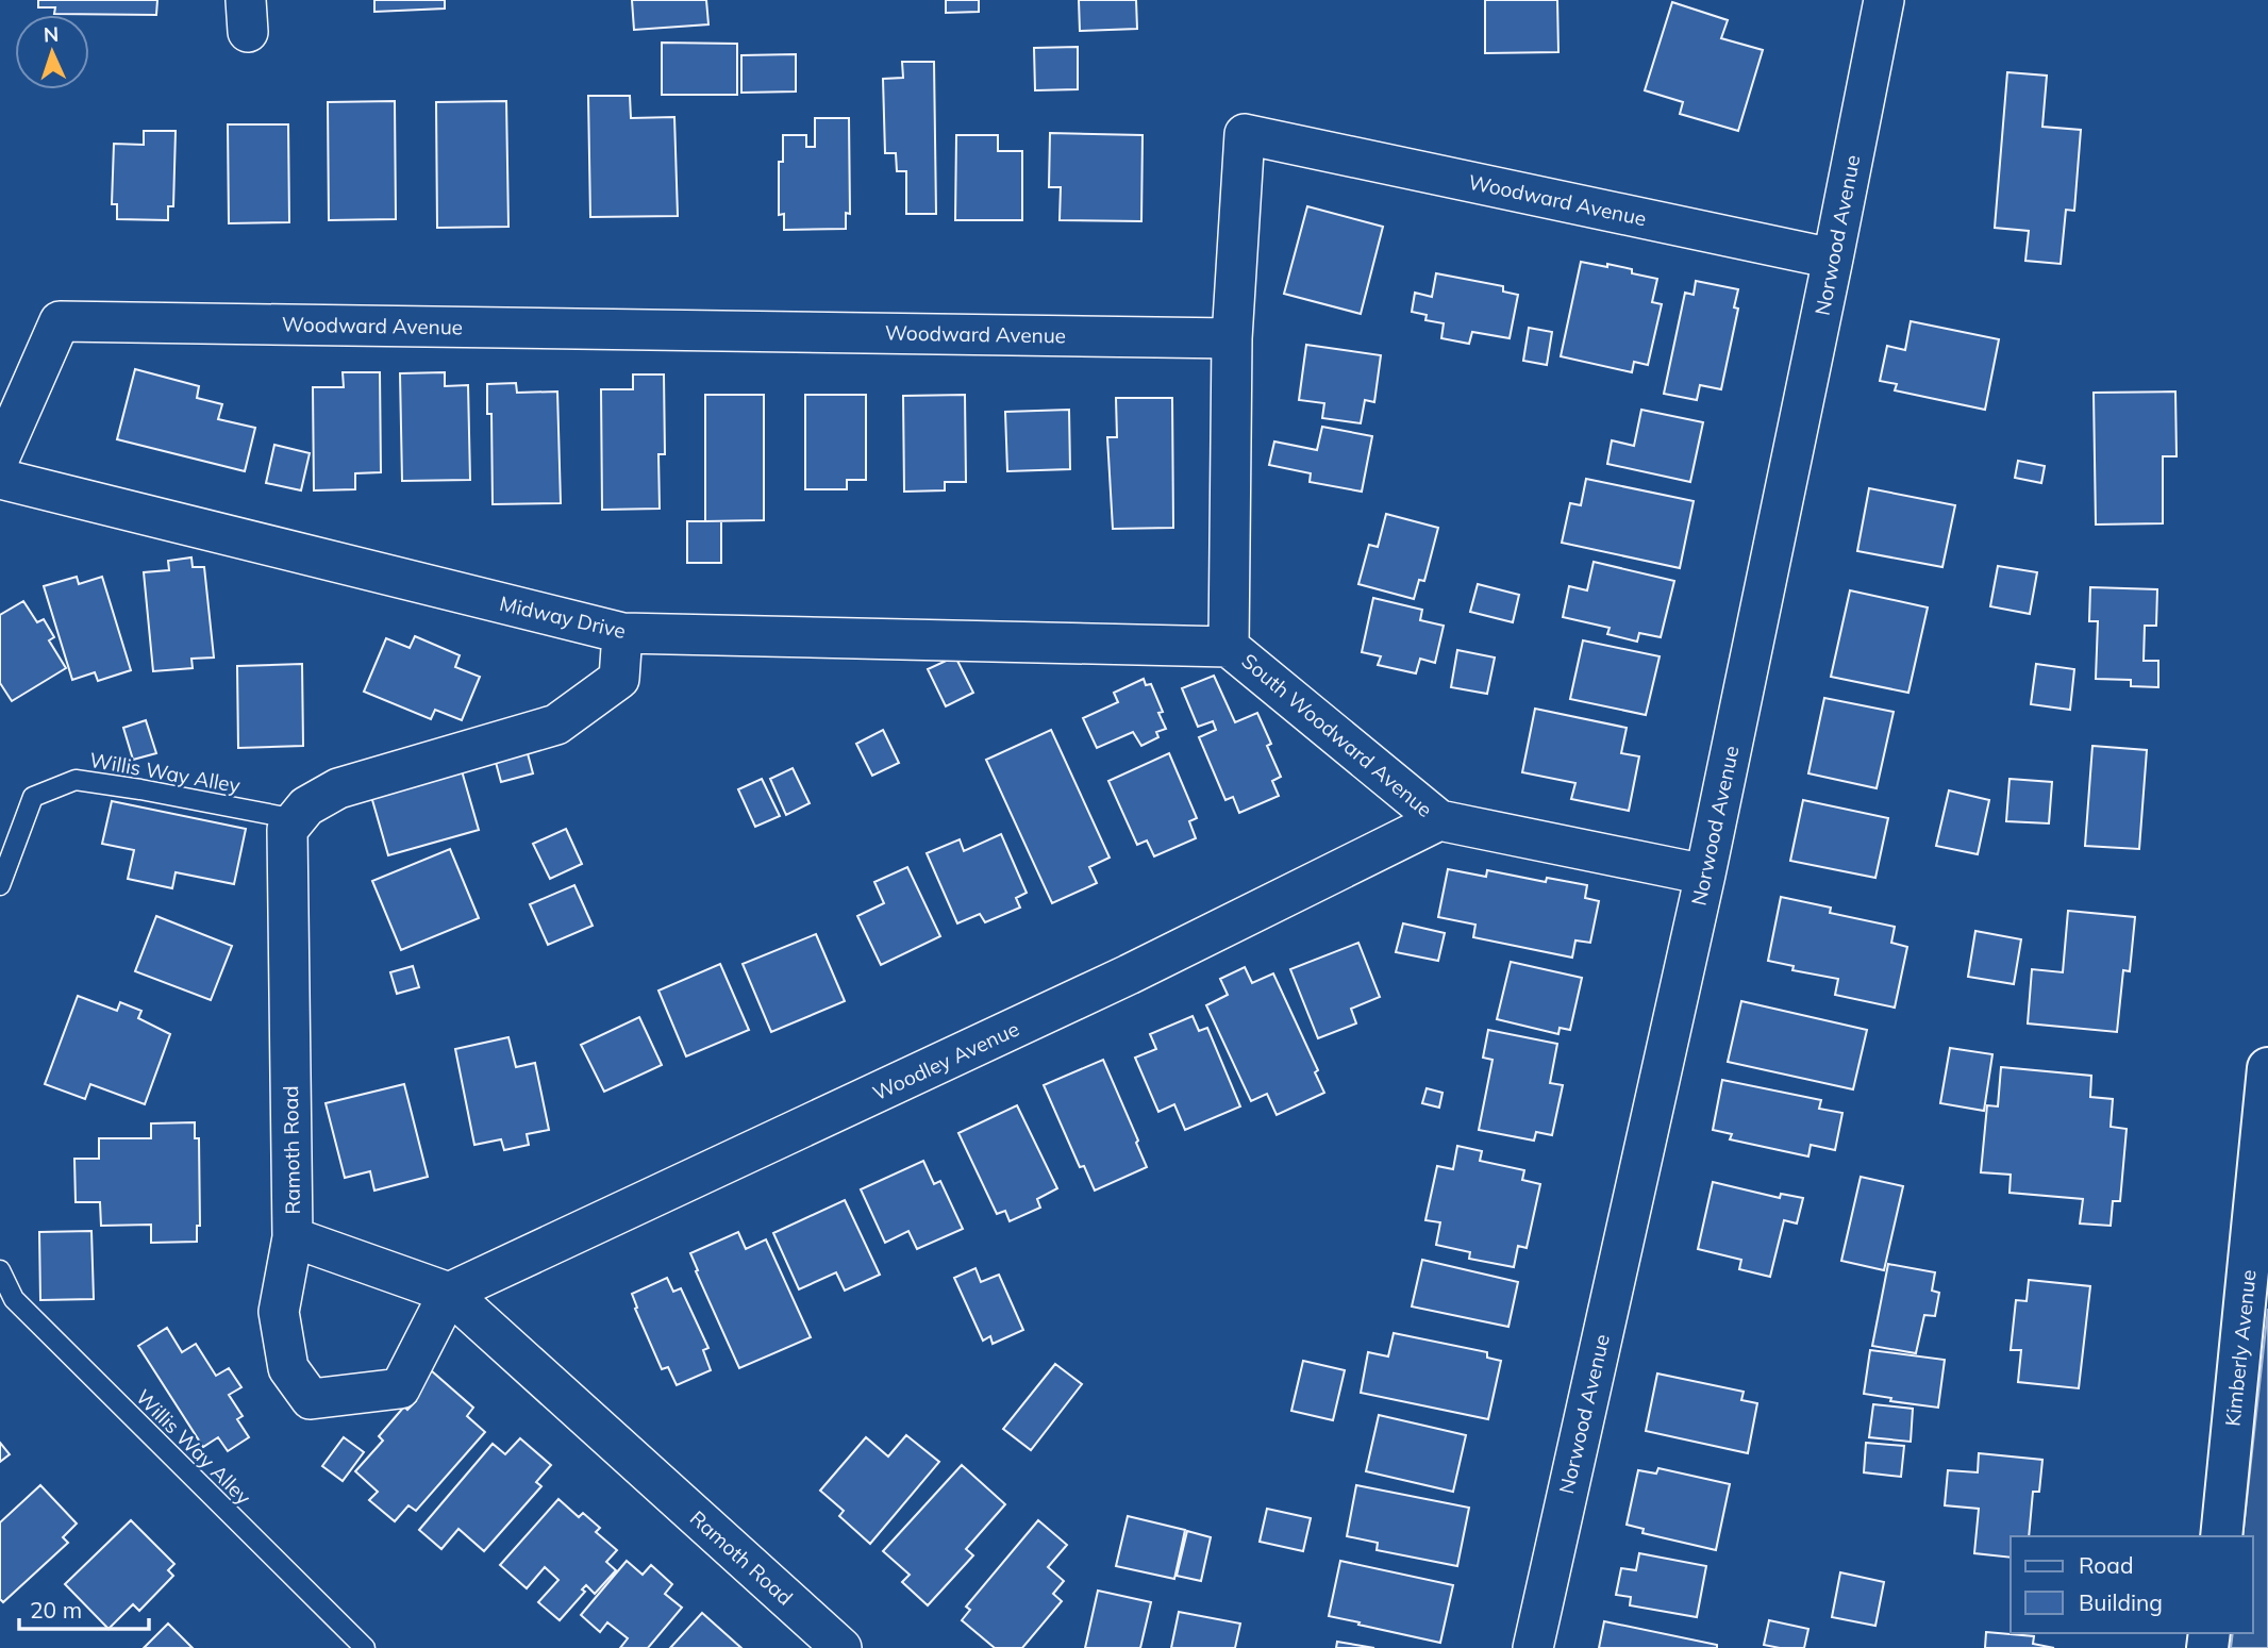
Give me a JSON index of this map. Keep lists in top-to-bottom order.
{
  "streets": {
    "street": [
      "Woodward Avenue",
      "Norwood Avenue",
      "Midway Drive",
      "South Woodward Avenue",
      "Woodley Avenue",
      "Ramoth Road",
      "Kimberly Avenue"
    ],
    "lane": ["Willis Way Alley"]
  },
  "crossings": [
    ["Woodward Avenue", "Norwood Avenue"],
    ["Woodward Avenue", "South Woodward Avenue"],
    ["Norwood Avenue", "South Woodward Avenue"],
    ["Midway Drive", "South Woodward Avenue"],
    ["South Woodward Avenue", "Woodley Avenue"],
    ["Willis Way Alley", "Ramoth Road"],
    ["Woodley Avenue", "Ramoth Road"]
  ],
  "legend": ["Road", "Building"],
  "scale_bar": "20 m",
  "north": "top"
}
